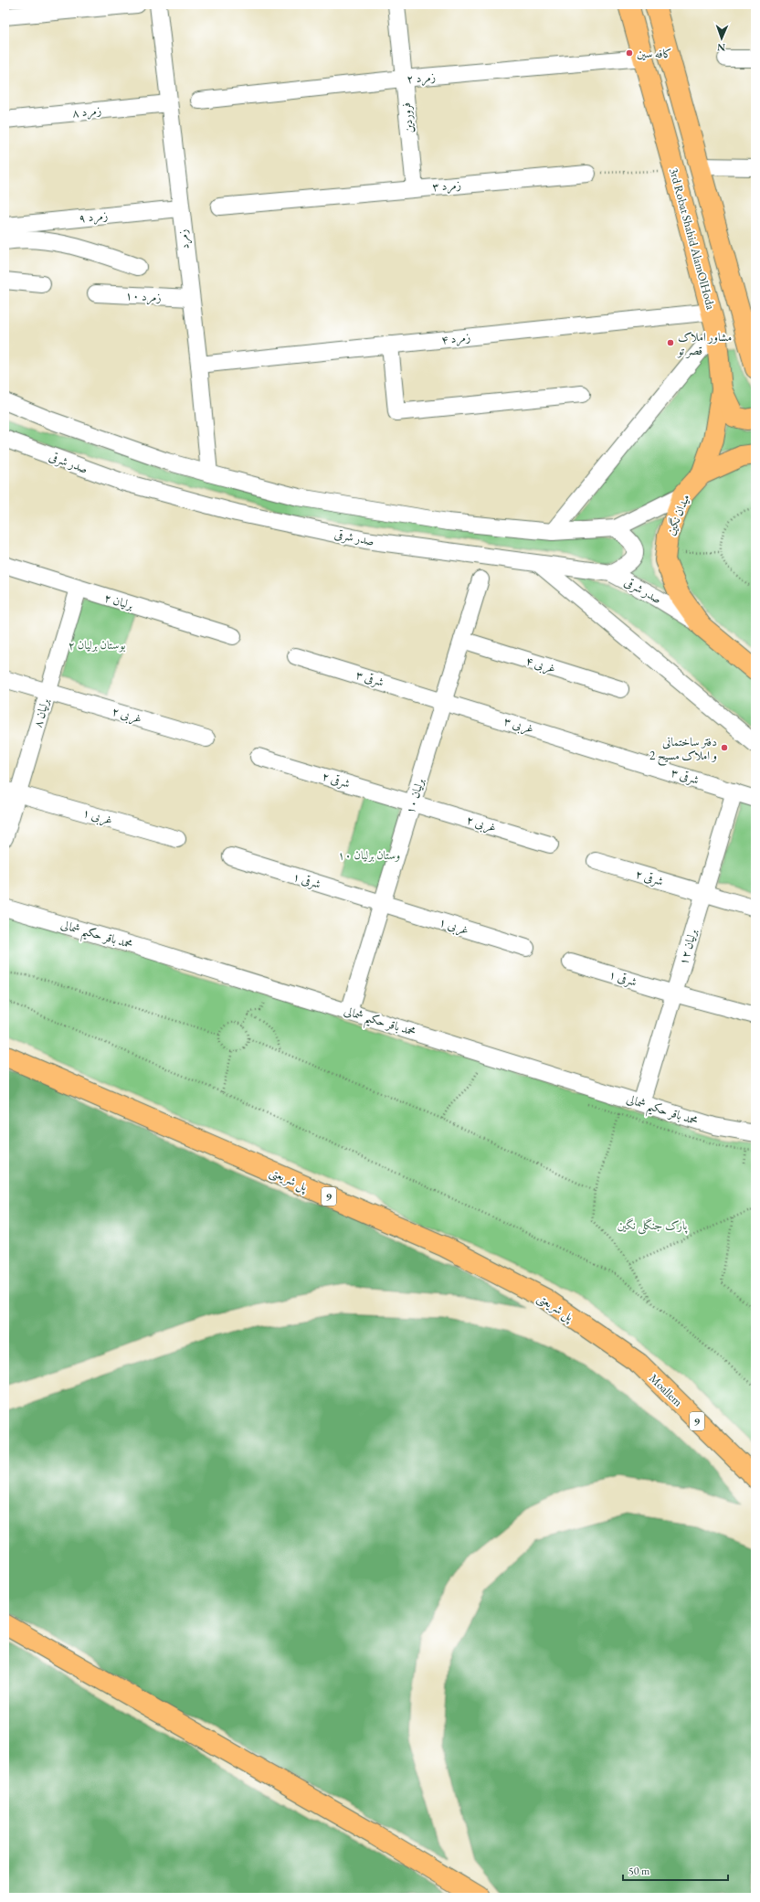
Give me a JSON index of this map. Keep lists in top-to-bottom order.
{
  "streets": {
    "main road": [
      "3rd Robat Shahid AlamOlHoda",
      "میدان نگین",
      "پل شریعتی",
      "9"
    ],
    "street": [
      "زمرد ۲",
      "زمرد ۸",
      "فروردین",
      "زمرد ۳",
      "زمرد ۹",
      "زمرد",
      "زمرد ۱۰",
      "زمرد ۴",
      "صدر شرقی",
      "برلیان ۲",
      "۴ غربی",
      "۳ شرقی",
      "برلیان ۸",
      "۲ غربی",
      "۳ غربی",
      "۲ شرقی",
      "برلیان ۱۰",
      "۱ غربی",
      "۱ شرقی",
      "محمد باقر حکیم شمالی",
      "برلیان ۱۲"
    ]
  },
  "crossings": [
    ["زمرد ۲", "فروردین"],
    ["زمرد ۲", "3rd Robat Shahid AlamOlHoda"],
    ["زمرد ۸", "زمرد"],
    ["فروردین", "زمرد ۳"],
    ["زمرد ۹", "زمرد"],
    ["3rd Robat Shahid AlamOlHoda", "زمرد ۴"],
    ["3rd Robat Shahid AlamOlHoda", "میدان نگین"],
    ["زمرد", "زمرد ۱۰"],
    ["زمرد", "زمرد ۴"],
    ["صدر شرقی", "میدان نگین"],
    ["برلیان ۲", "برلیان ۸"],
    ["۴ غربی", "برلیان ۱۰"],
    ["۳ شرقی", "۳ غربی"],
    ["۳ شرقی", "برلیان ۱۰"],
    ["۳ شرقی", "برلیان ۱۲"],
    ["برلیان ۸", "۲ غربی"],
    ["برلیان ۸", "۱ غربی"],
    ["۲ غربی", "۲ شرقی"],
    ["۲ غربی", "برلیان ۱۰"],
    ["۳ غربی", "برلیان ۱۰"],
    ["۲ شرقی", "برلیان ۱۰"],
    ["۲ شرقی", "برلیان ۱۲"],
    ["برلیان ۱۰", "۱ غربی"],
    ["برلیان ۱۰", "۱ شرقی"],
    ["برلیان ۱۰", "محمد باقر حکیم شمالی"],
    ["۱ غربی", "۱ شرقی"],
    ["۱ شرقی", "برلیان ۱۲"],
    ["محمد باقر حکیم شمالی", "برلیان ۱۲"]
  ],
  "parks": ["بوستان برلیان ۲", "وستان برلیان ۱۰", "پارک جنگلی نگین"],
  "places": ["کافه سین", "مشاور املاک قصر تو", "دفتر ساختمانی و املاک مسیح 2"],
  "scale_bar": "50 m",
  "north": "bottom"
}
